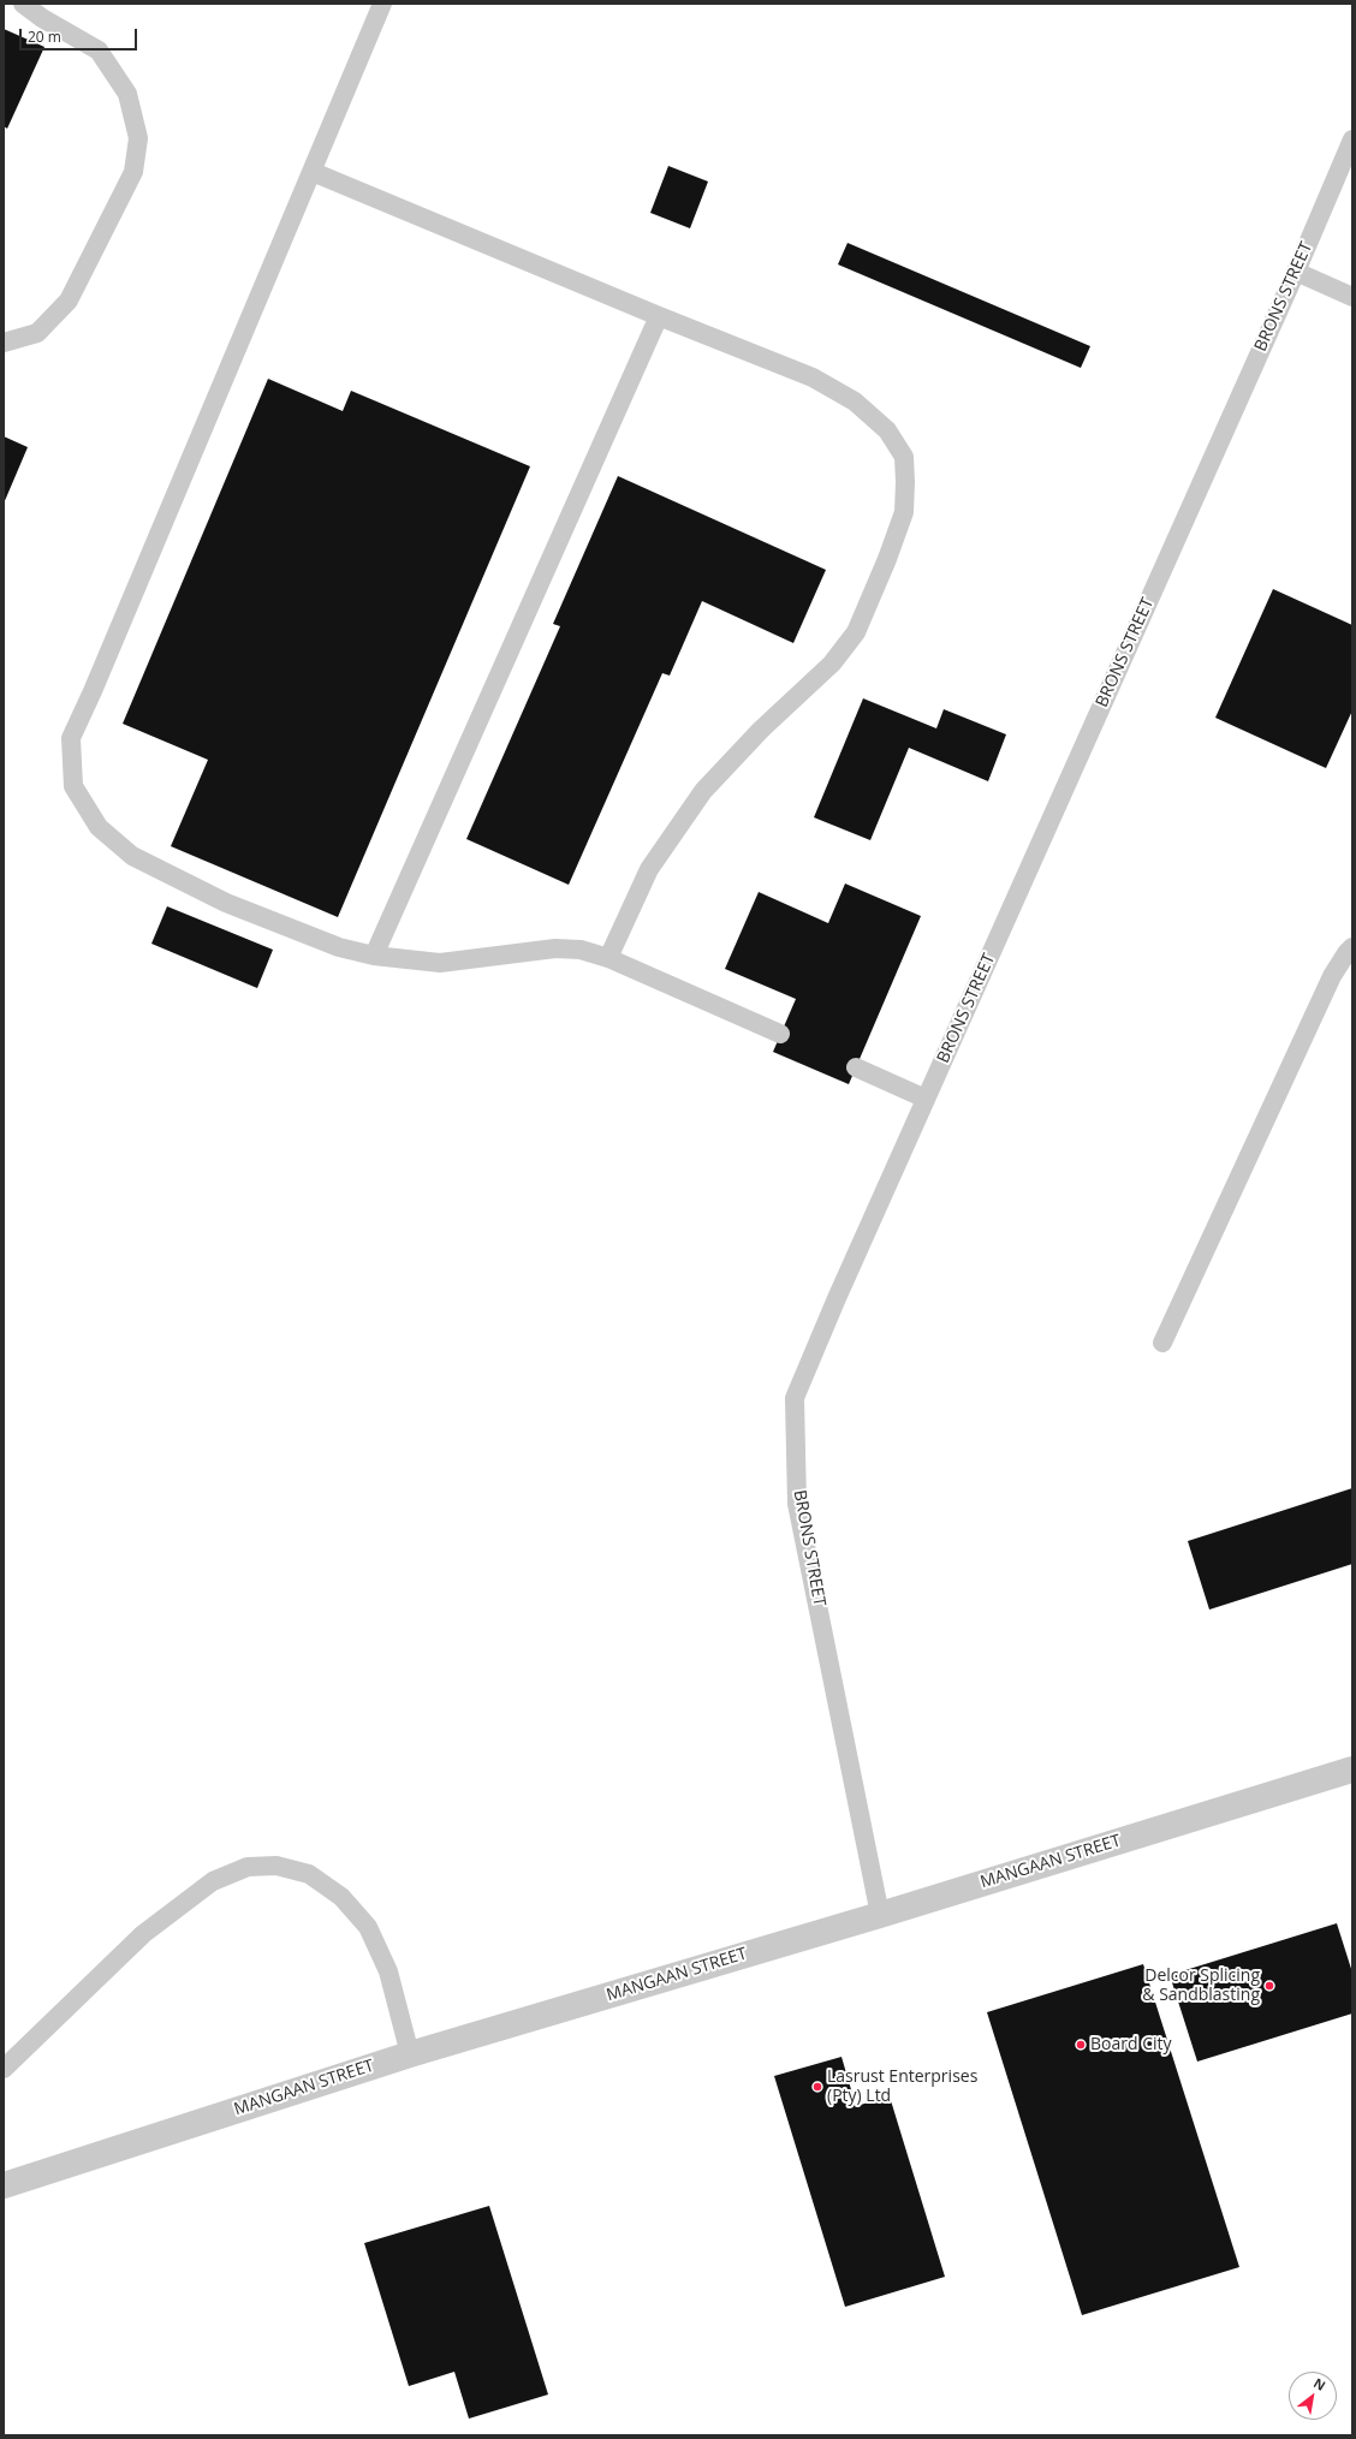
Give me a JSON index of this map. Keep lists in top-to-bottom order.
{
  "streets": {
    "street": ["MANGAAN STREET"],
    "lane": ["BRONS STREET"]
  },
  "crossings": [
    ["BRONS STREET", "MANGAAN STREET"]
  ],
  "places": ["Delcor Splicing & Sandblasting", "Board City", "Lasrust Enterprises (Pty) Ltd"],
  "scale_bar": "20 m",
  "north": "top right"
}
